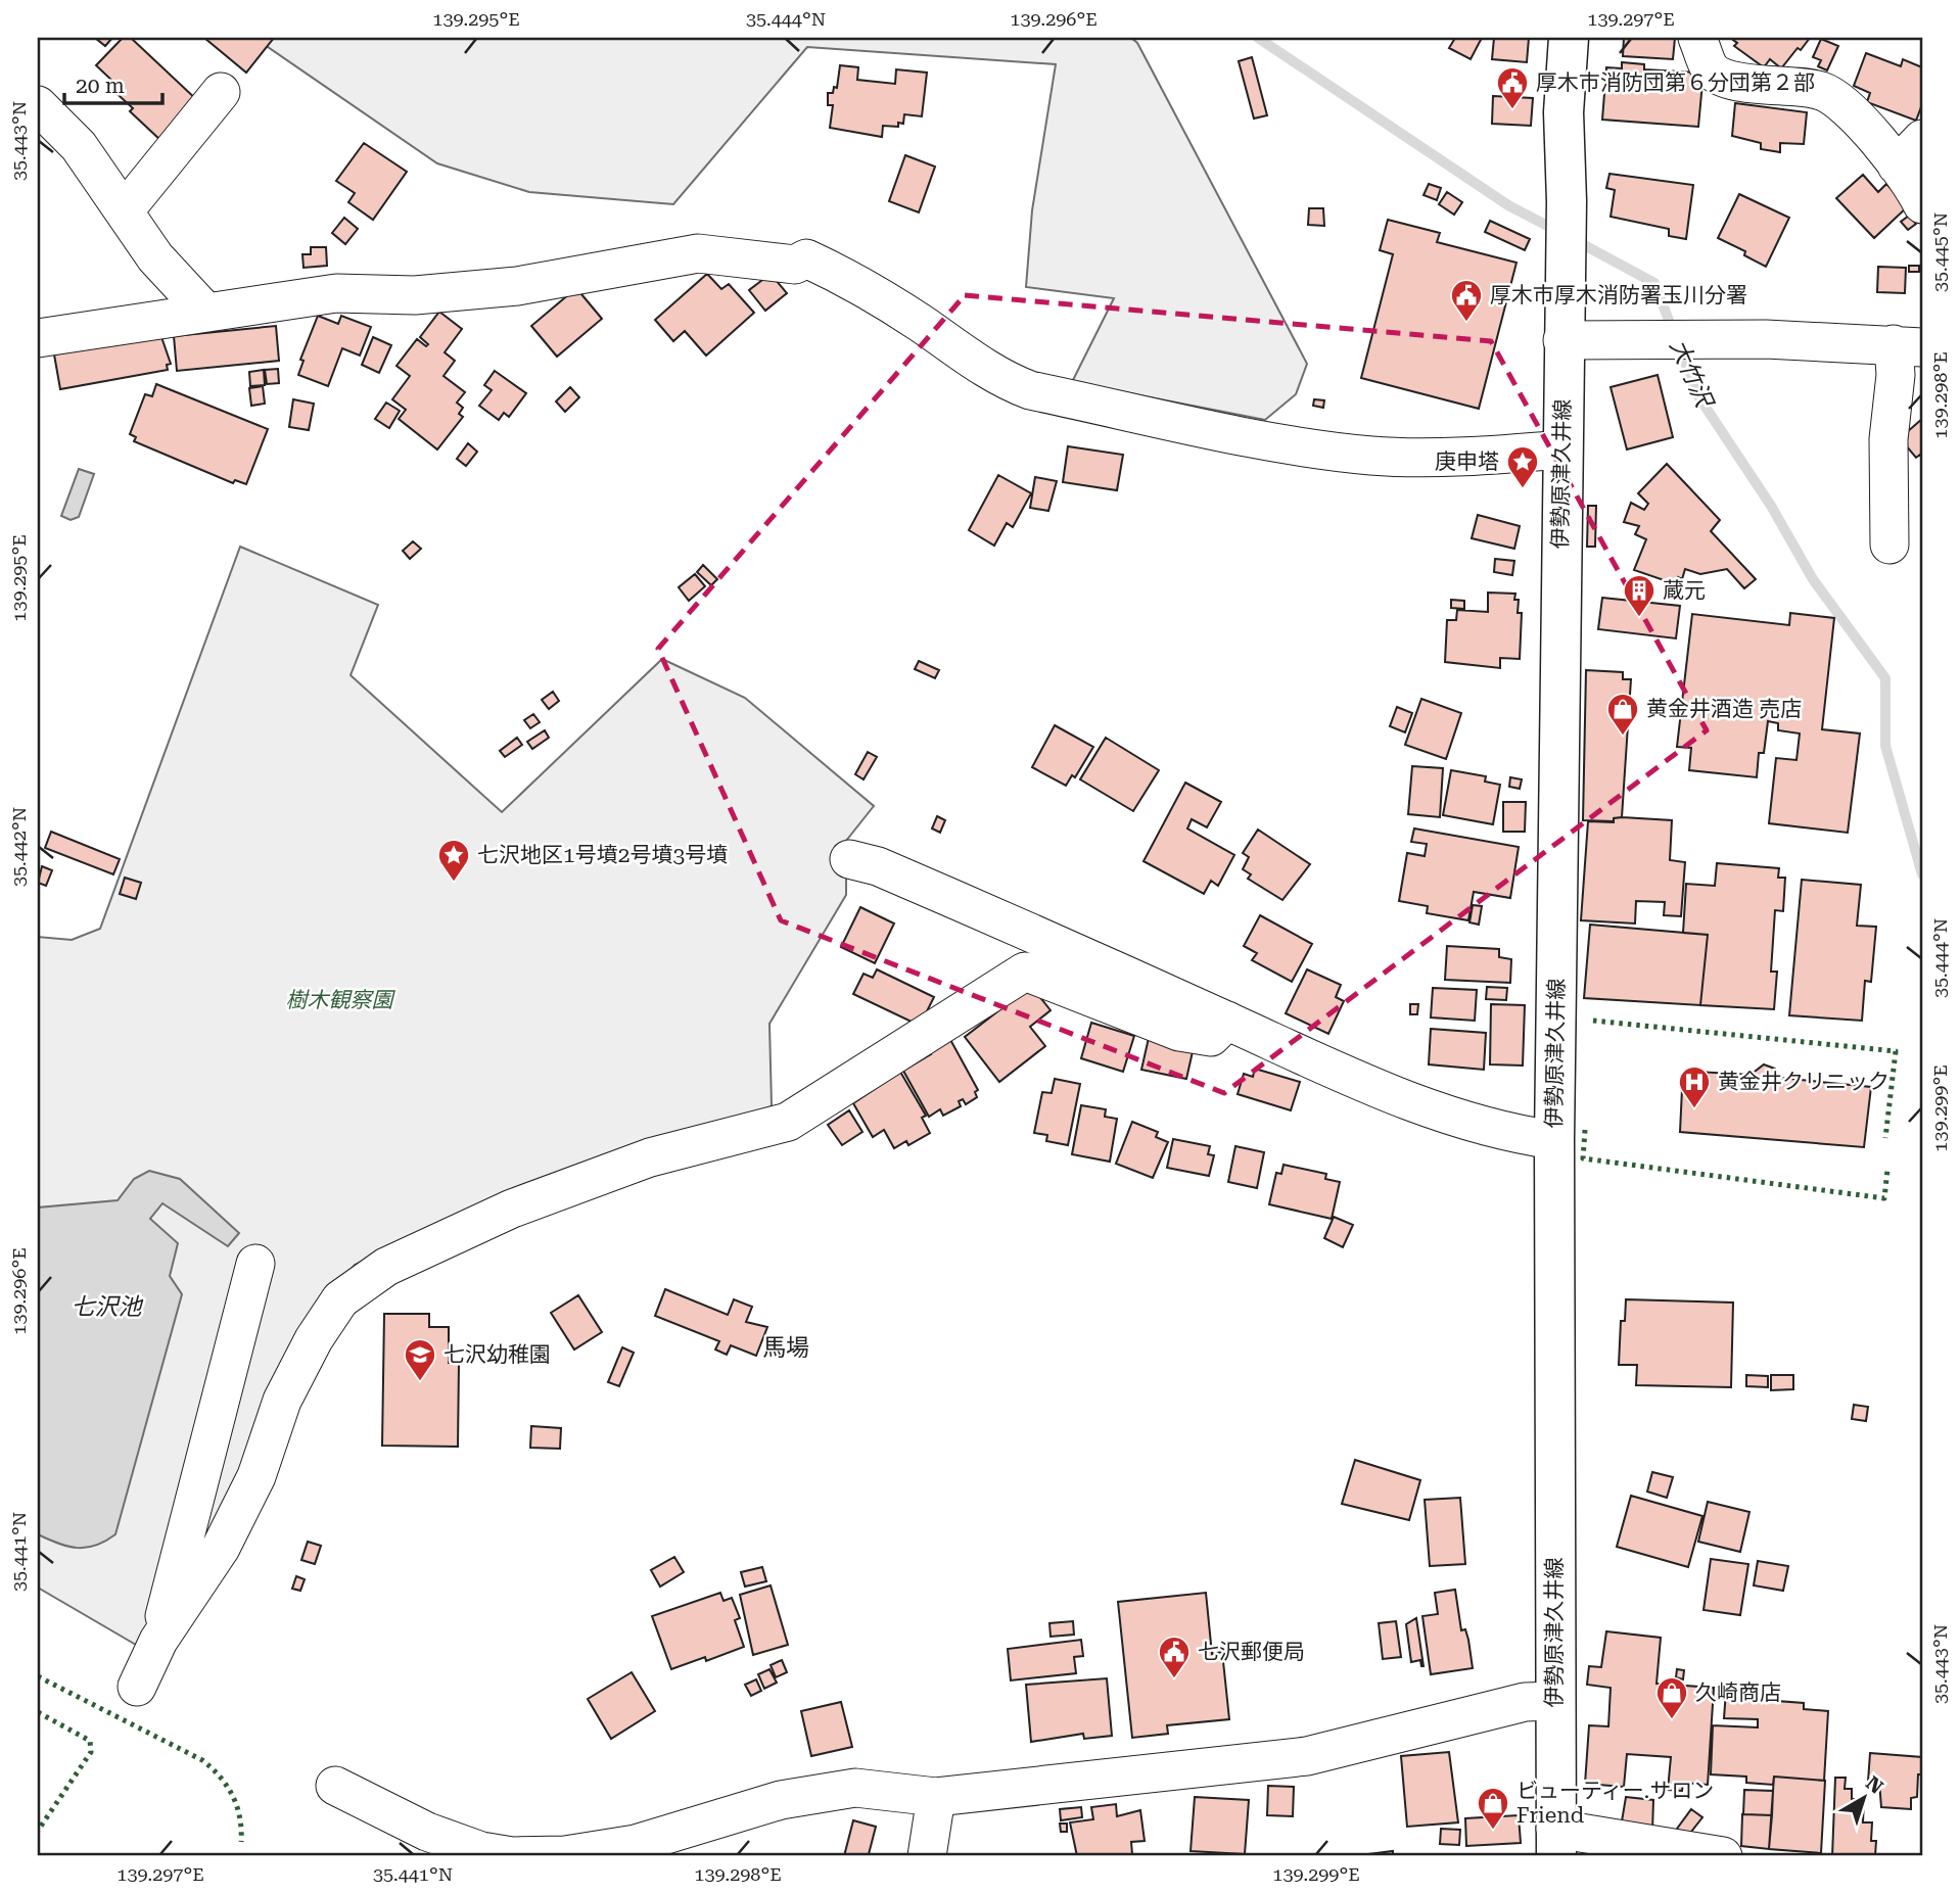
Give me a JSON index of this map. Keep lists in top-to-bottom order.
{
  "streets": {
    "main road": ["伊勢原津久井線"]
  },
  "districts": ["馬場"],
  "water": ["大竹沢", "七沢池"],
  "parks": ["樹木観察園"],
  "places": {
    "public building": ["厚木市消防団第６分団第２部", "厚木市厚木消防署玉川分署", "七沢郵便局"],
    "place": ["庚申塔", "七沢地区1号墳2号墳3号墳"],
    "building": ["蔵元"],
    "shop": ["黄金井酒造 売店", "久崎商店", "ビューティー.サロン Friend"],
    "hospital": ["黄金井クリニック"],
    "school or university": ["七沢幼稚園"]
  },
  "scale_bar": "20 m",
  "north": "top right",
  "coordinates": [
    "139.295°E",
    "35.444°N",
    "139.296°E",
    "139.297°E",
    "35.443°N",
    "35.445°N",
    "139.298°E",
    "35.442°N",
    "139.299°E",
    "35.441°N"
  ]
}
